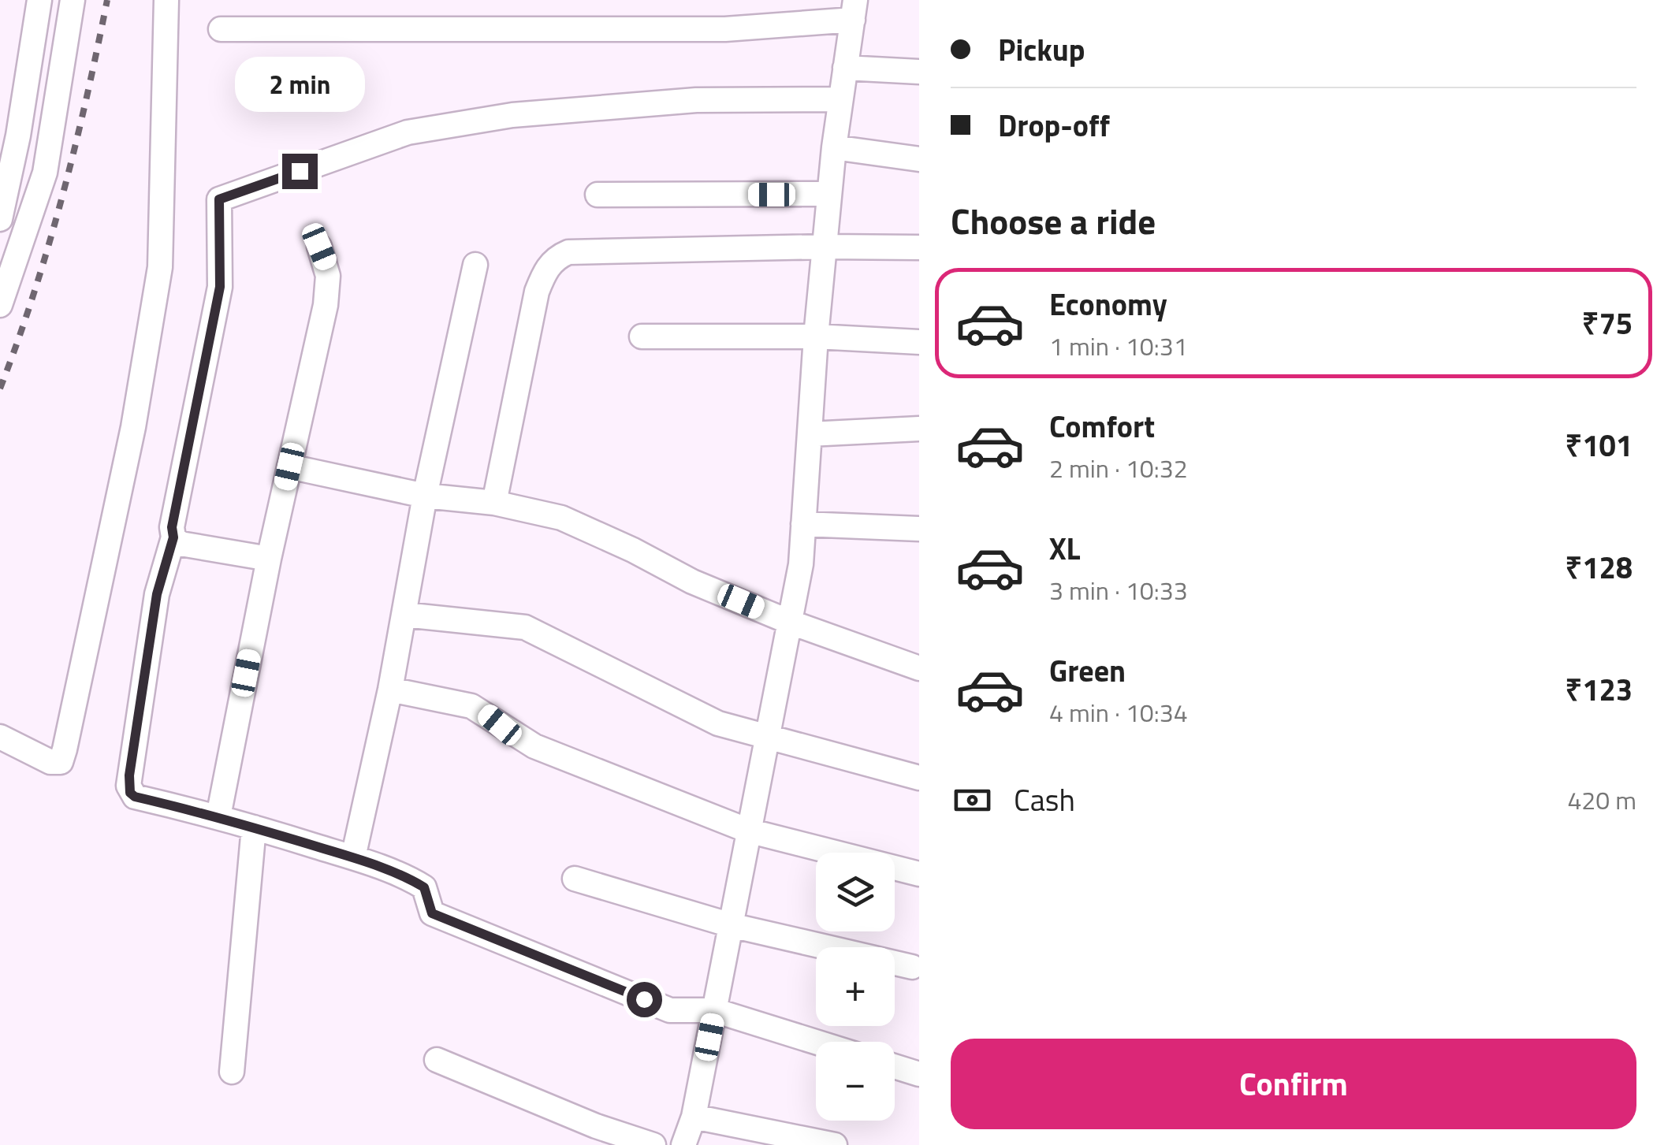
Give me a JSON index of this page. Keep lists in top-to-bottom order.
{
  "page": {
    "banner": ["Pickup", "Drop-off"],
    "bubble": "2 min",
    "heading": "Choose a ride",
    "list": [
      {
        "name": "Economy",
        "note": "1 min · 10:31",
        "value": "₹75"
      },
      {
        "name": "Comfort",
        "note": "2 min · 10:32",
        "value": "₹101"
      },
      {
        "name": "XL",
        "note": "3 min · 10:33",
        "value": "₹128"
      },
      {
        "name": "Green",
        "note": "4 min · 10:34",
        "value": "₹123"
      }
    ],
    "pay": ["Cash", "420 m"],
    "map_buttons": ["+", "−"],
    "buttons": "Confirm"
  }
}
